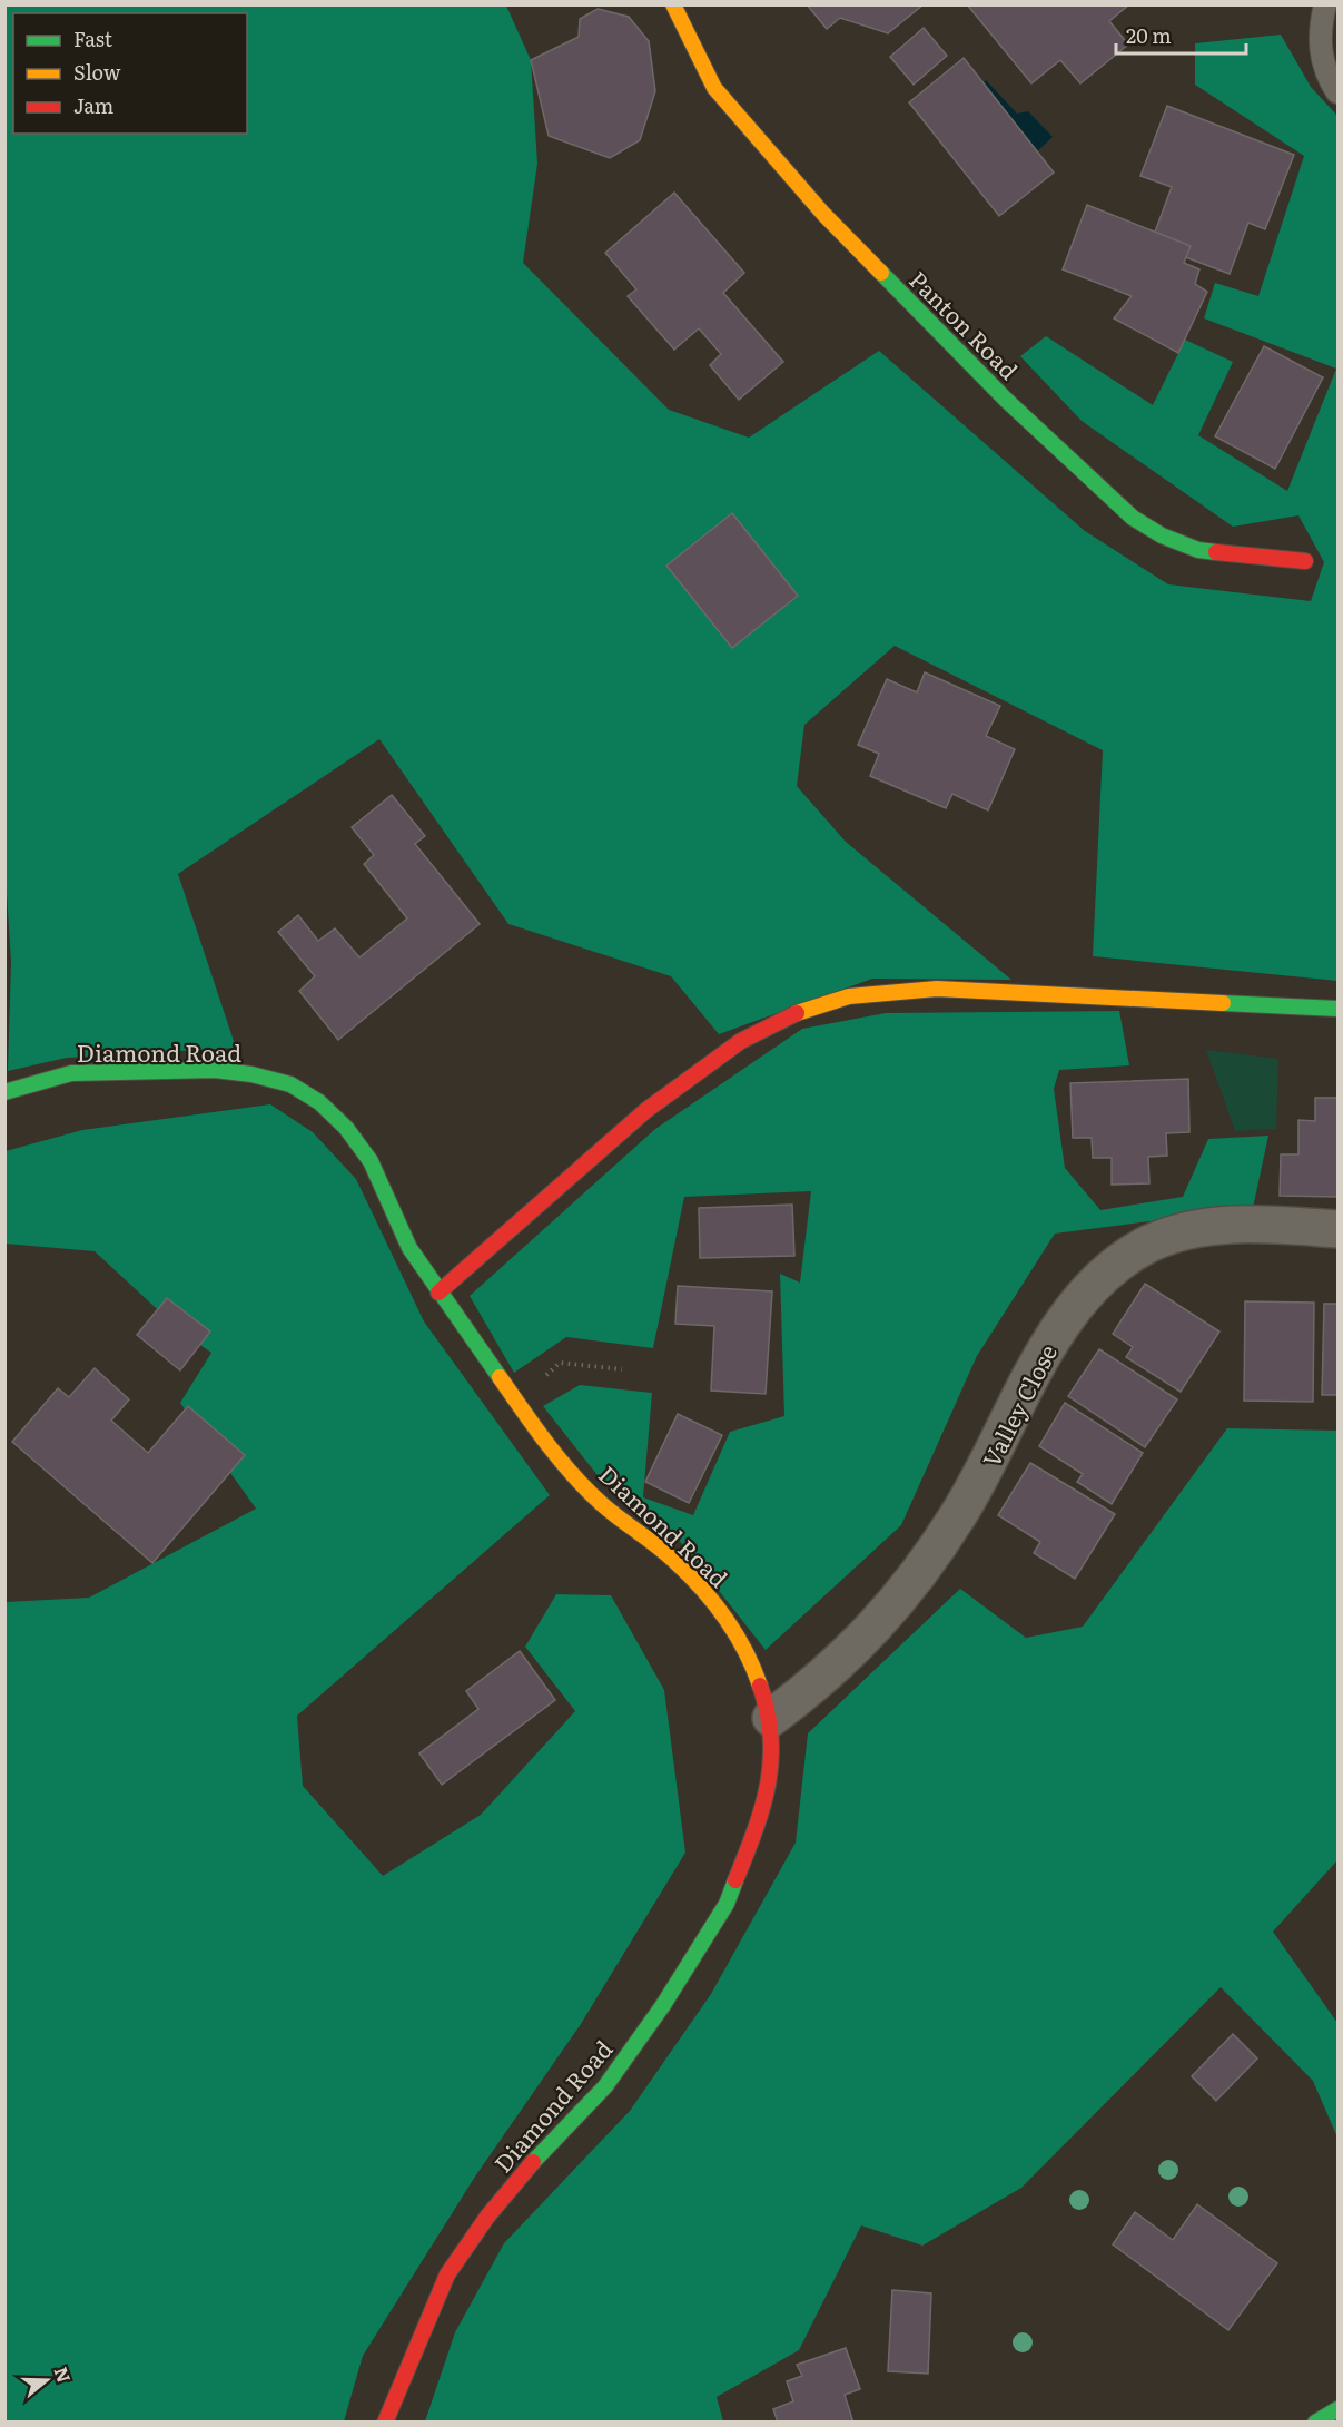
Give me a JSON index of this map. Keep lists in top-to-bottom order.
{
  "streets": {
    "street": ["Panton Road", "Diamond Road", "Valley Close"]
  },
  "crossings": [
    ["Diamond Road", "Valley Close"]
  ],
  "legend": ["Fast", "Slow", "Jam"],
  "scale_bar": "20 m",
  "north": "right"
}
